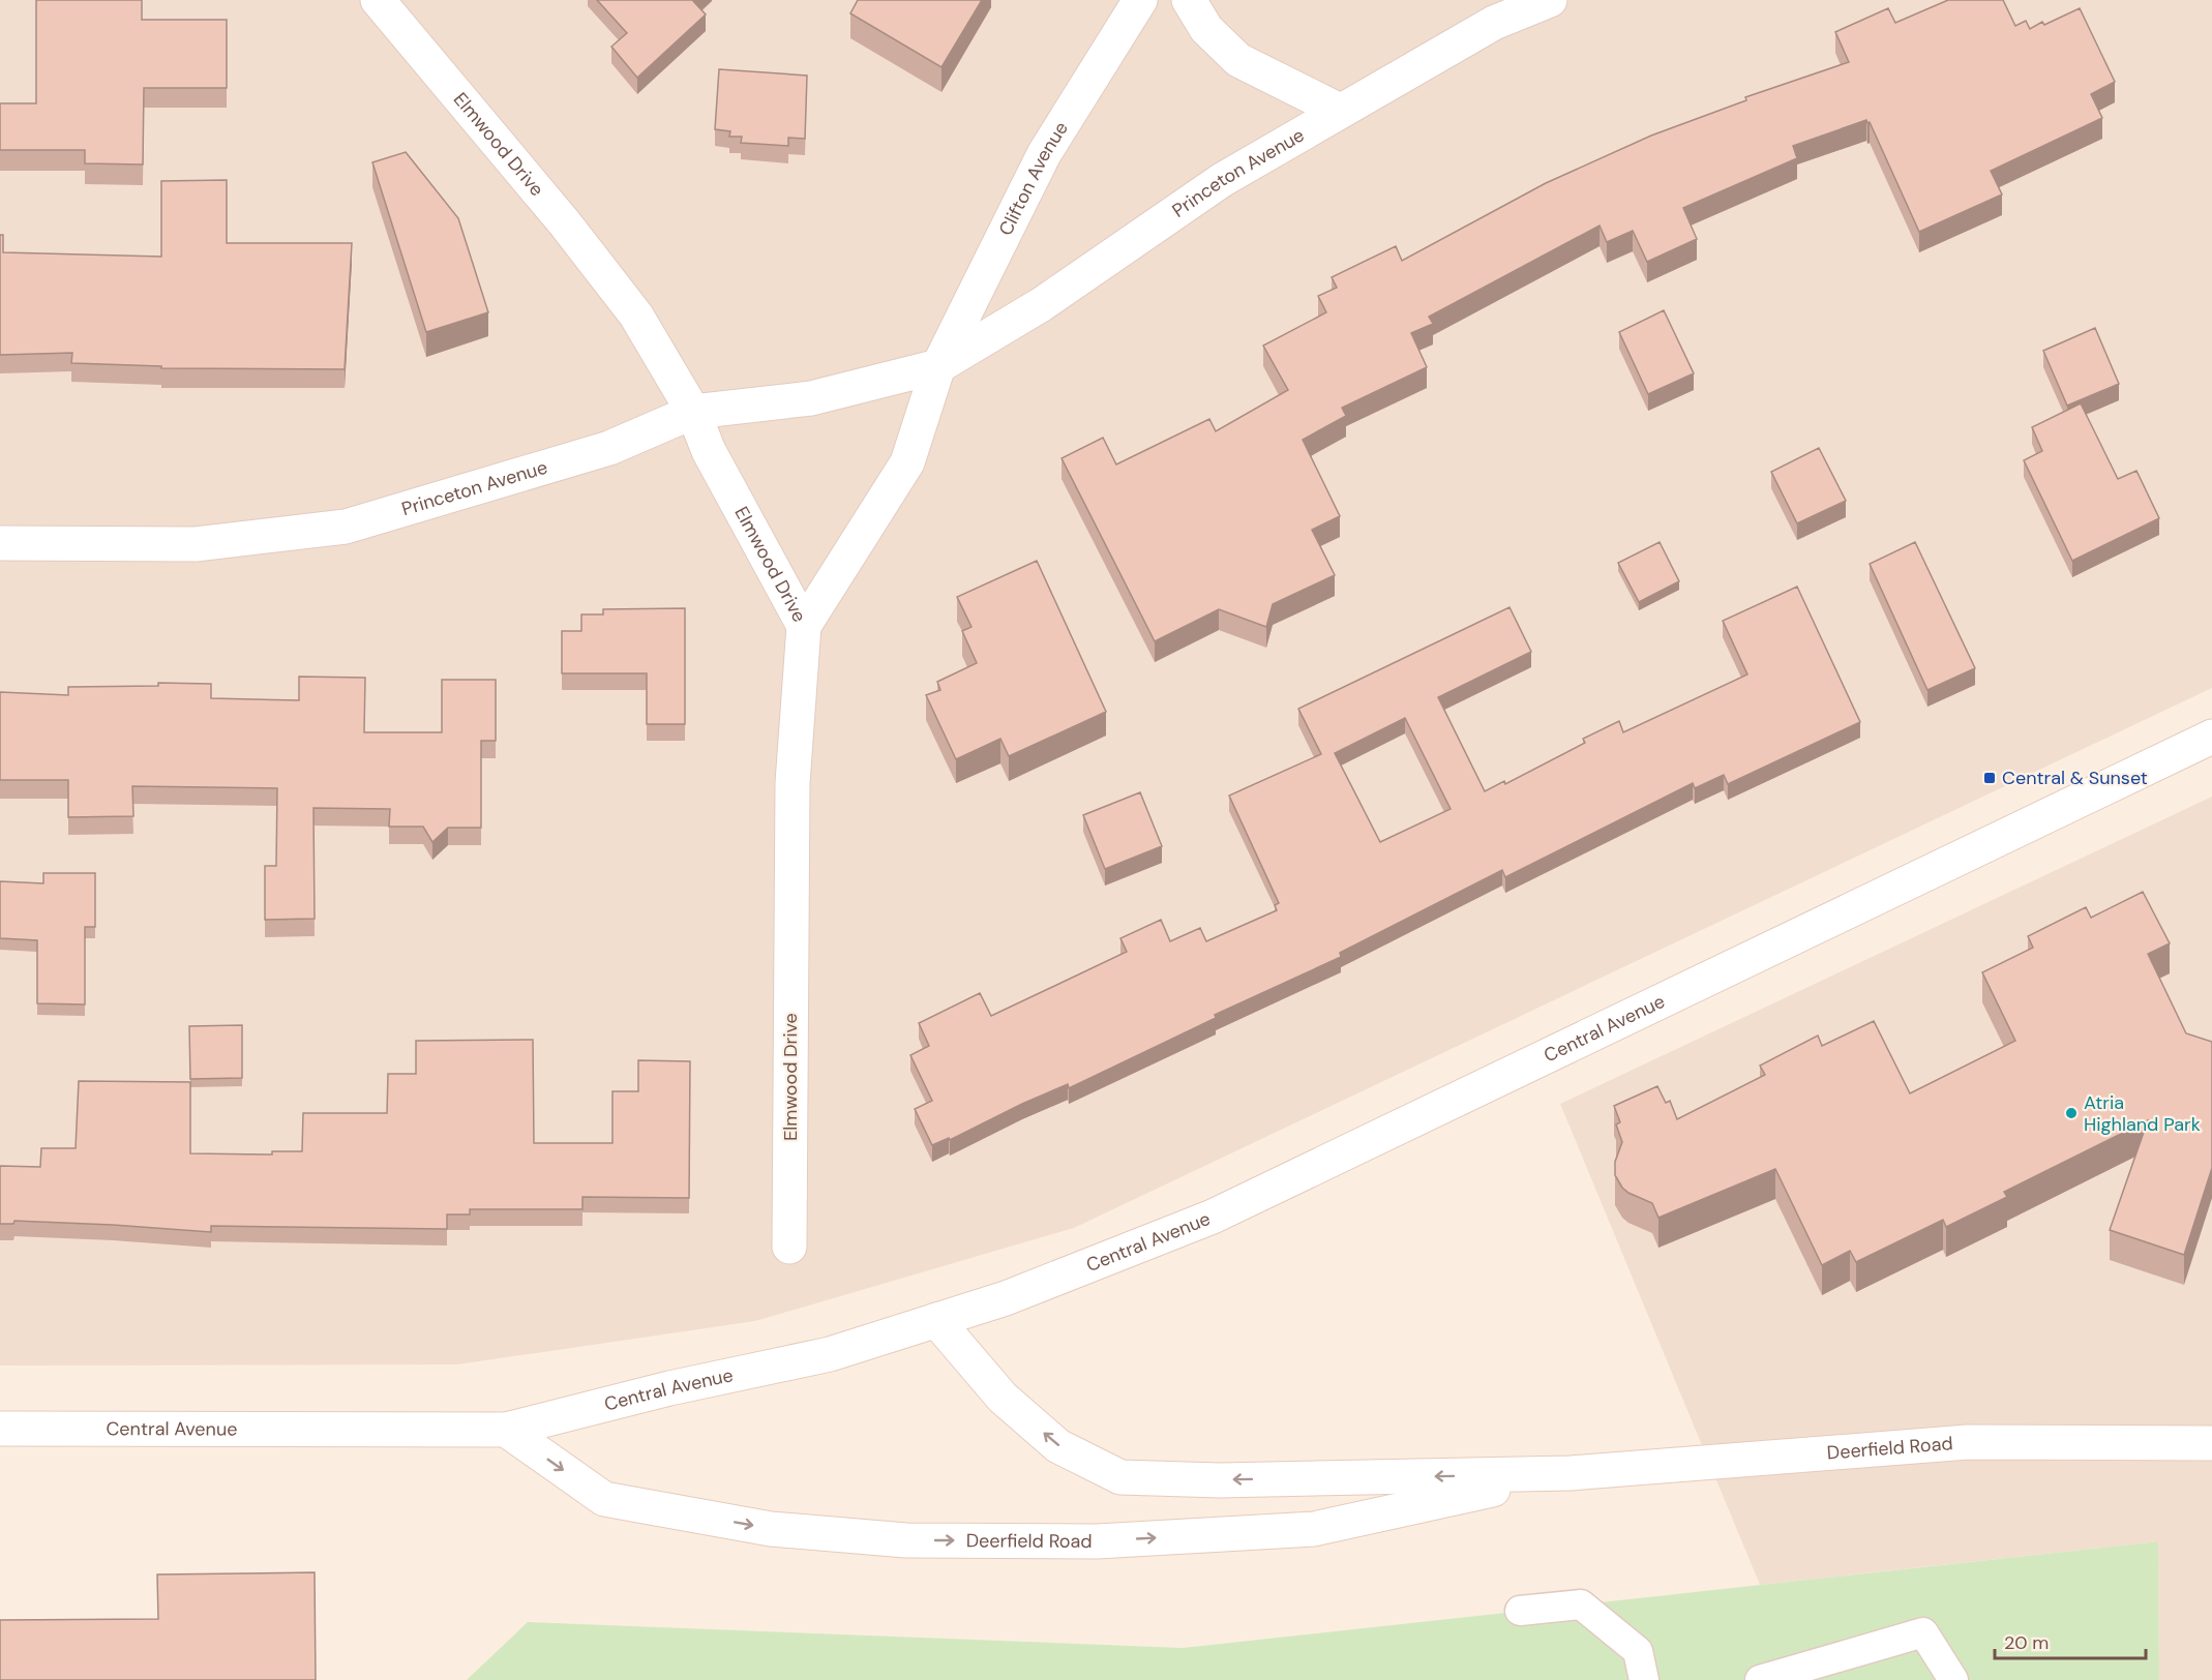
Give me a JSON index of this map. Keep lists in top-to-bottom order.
{
  "streets": {
    "street": [
      "Elmwood Drive",
      "Princeton Avenue",
      "Clifton Avenue",
      "Central Avenue",
      "Deerfield Road"
    ]
  },
  "crossings": [
    ["Elmwood Drive", "Princeton Avenue"],
    ["Princeton Avenue", "Clifton Avenue"],
    ["Central Avenue", "Deerfield Road"]
  ],
  "places": {
    "transit": ["Central & Sunset"],
    "other": ["Atria Highland Park"]
  },
  "scale_bar": "20 m"
}
